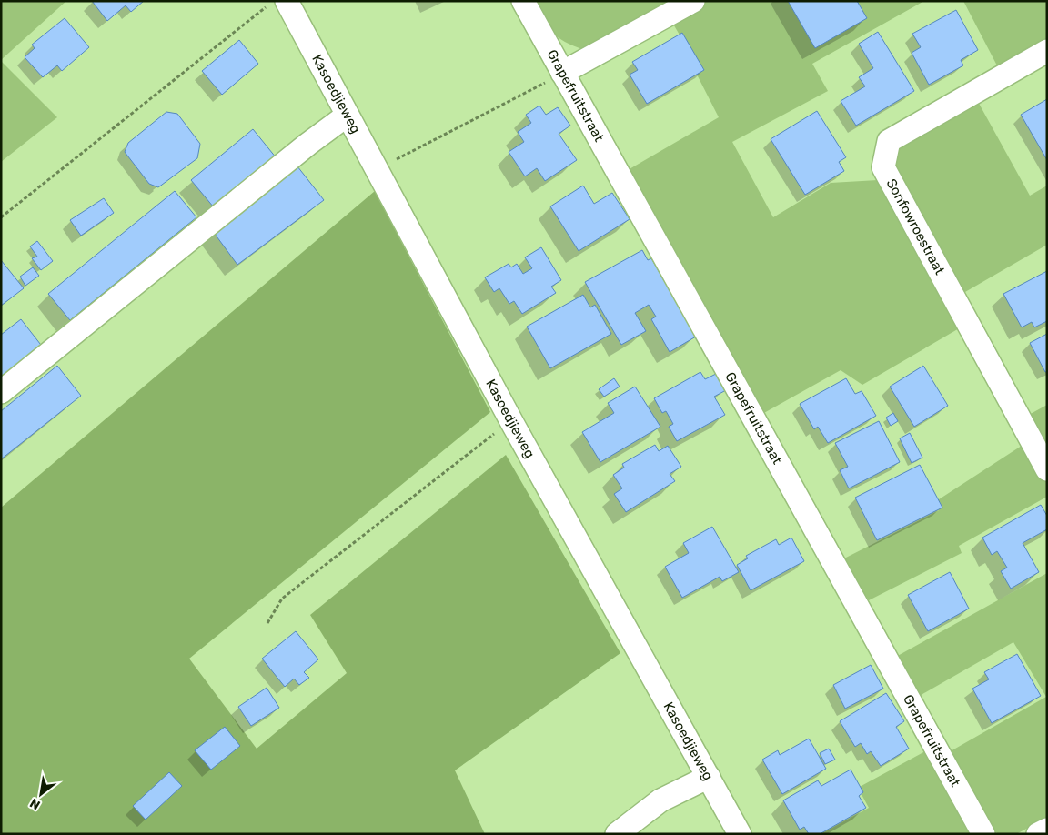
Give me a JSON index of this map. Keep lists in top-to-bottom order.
{
  "streets": {
    "street": ["Kasoedjieweg", "Grapefruitstraat", "Sonfowroestraat"]
  },
  "north": "bottom left"
}
